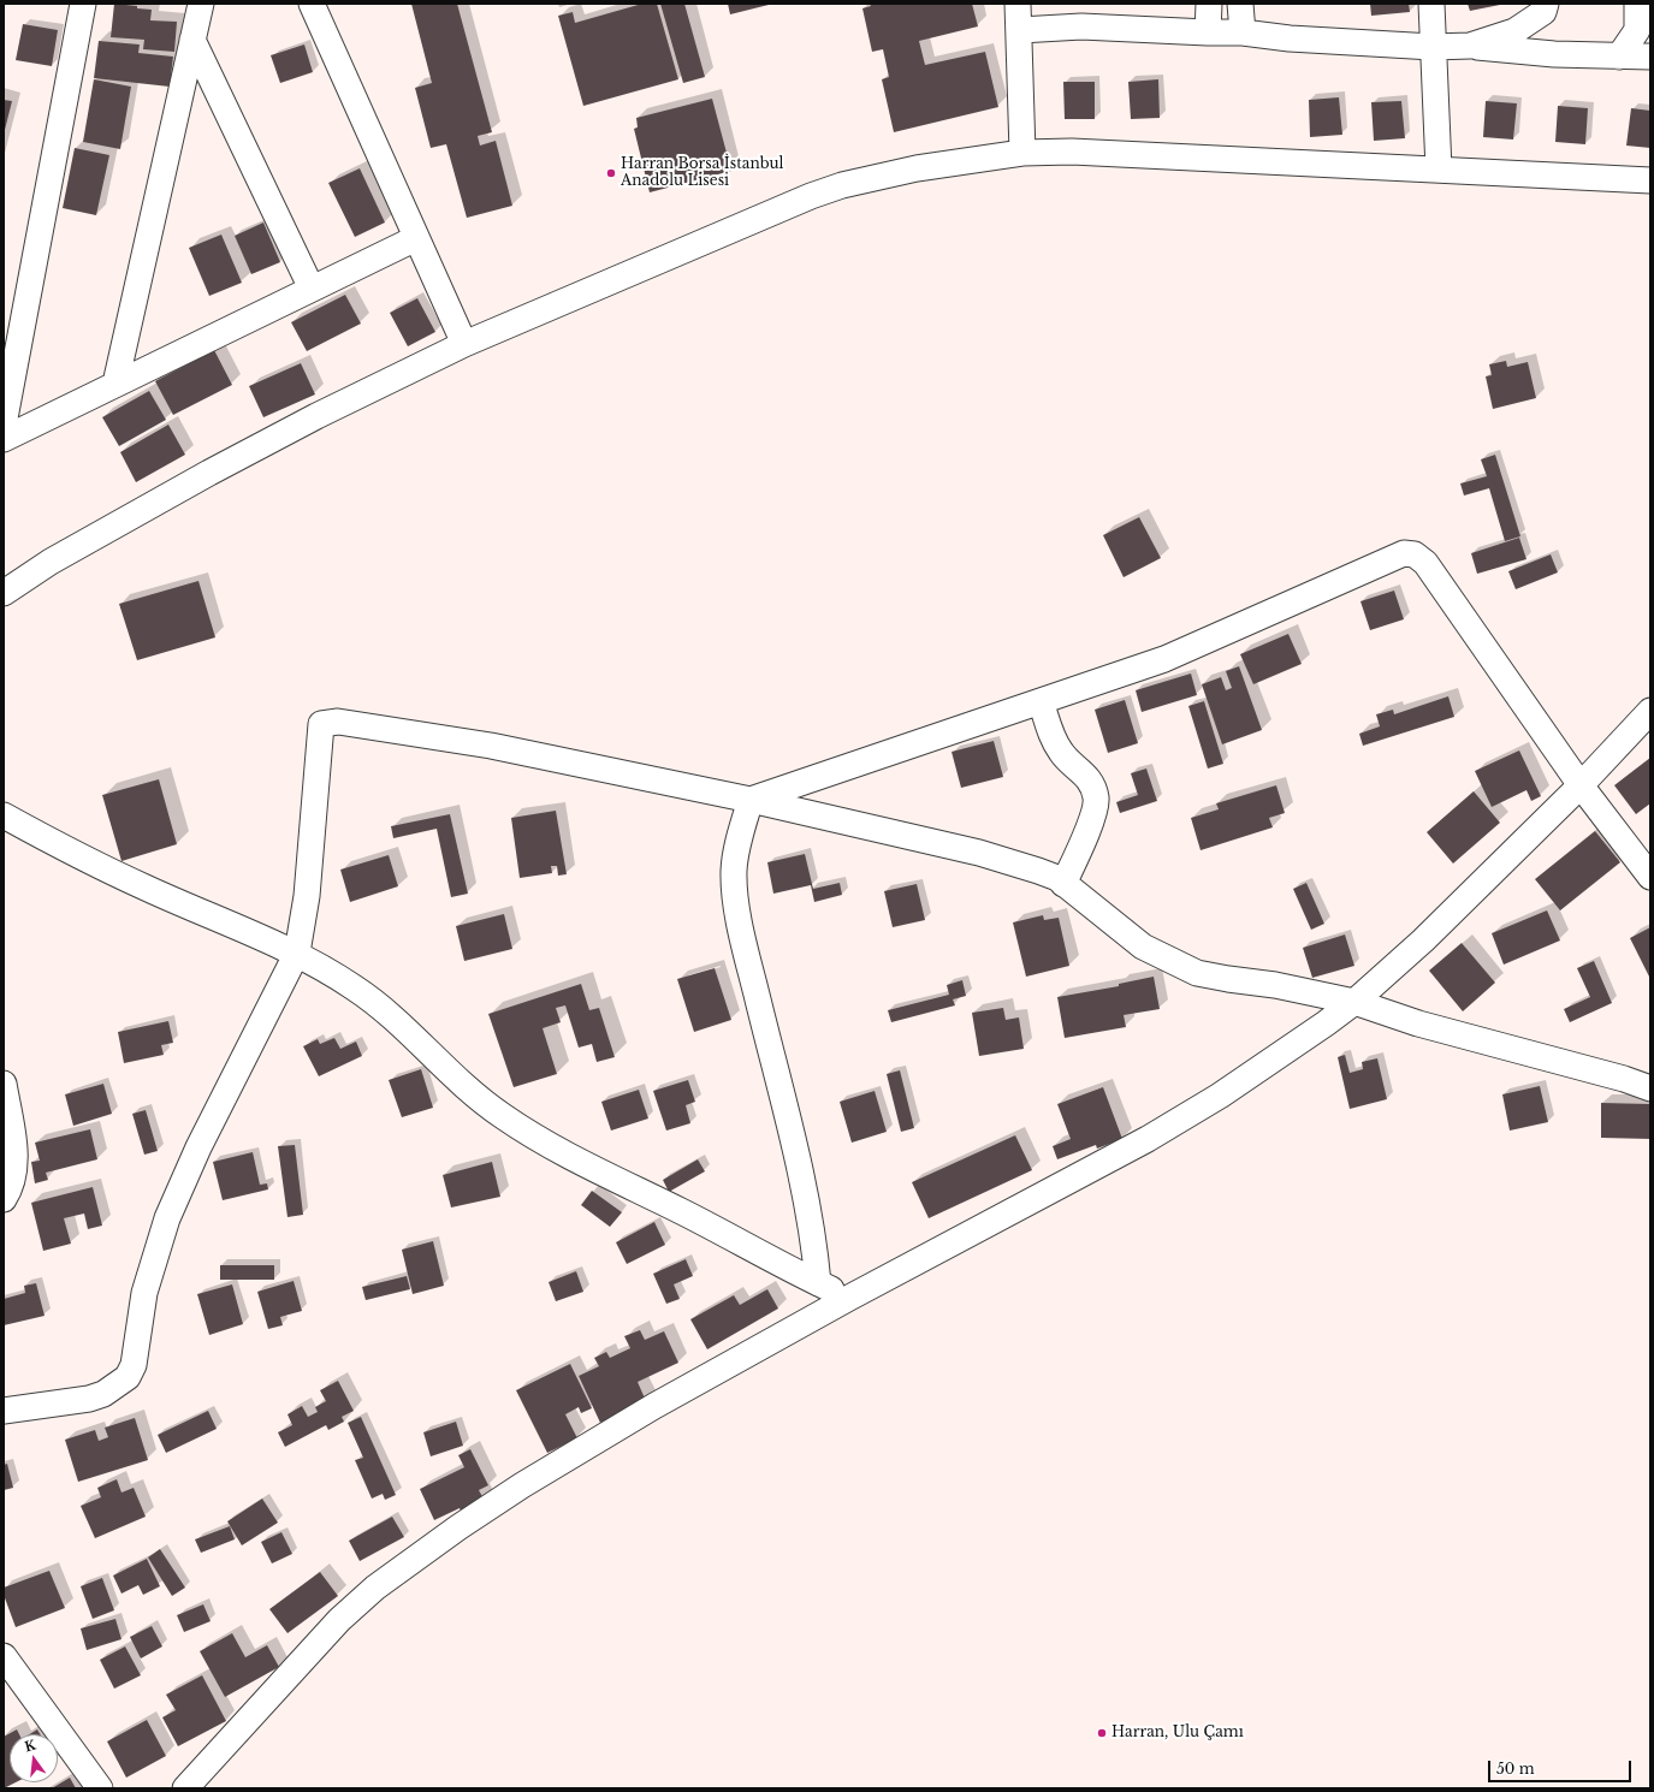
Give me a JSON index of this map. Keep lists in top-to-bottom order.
{
  "places": ["Harran Borsa İstanbul Anadolu Lisesi", "Harran, Ulu Çamı"],
  "scale_bar": "50 m",
  "north": "top"
}
